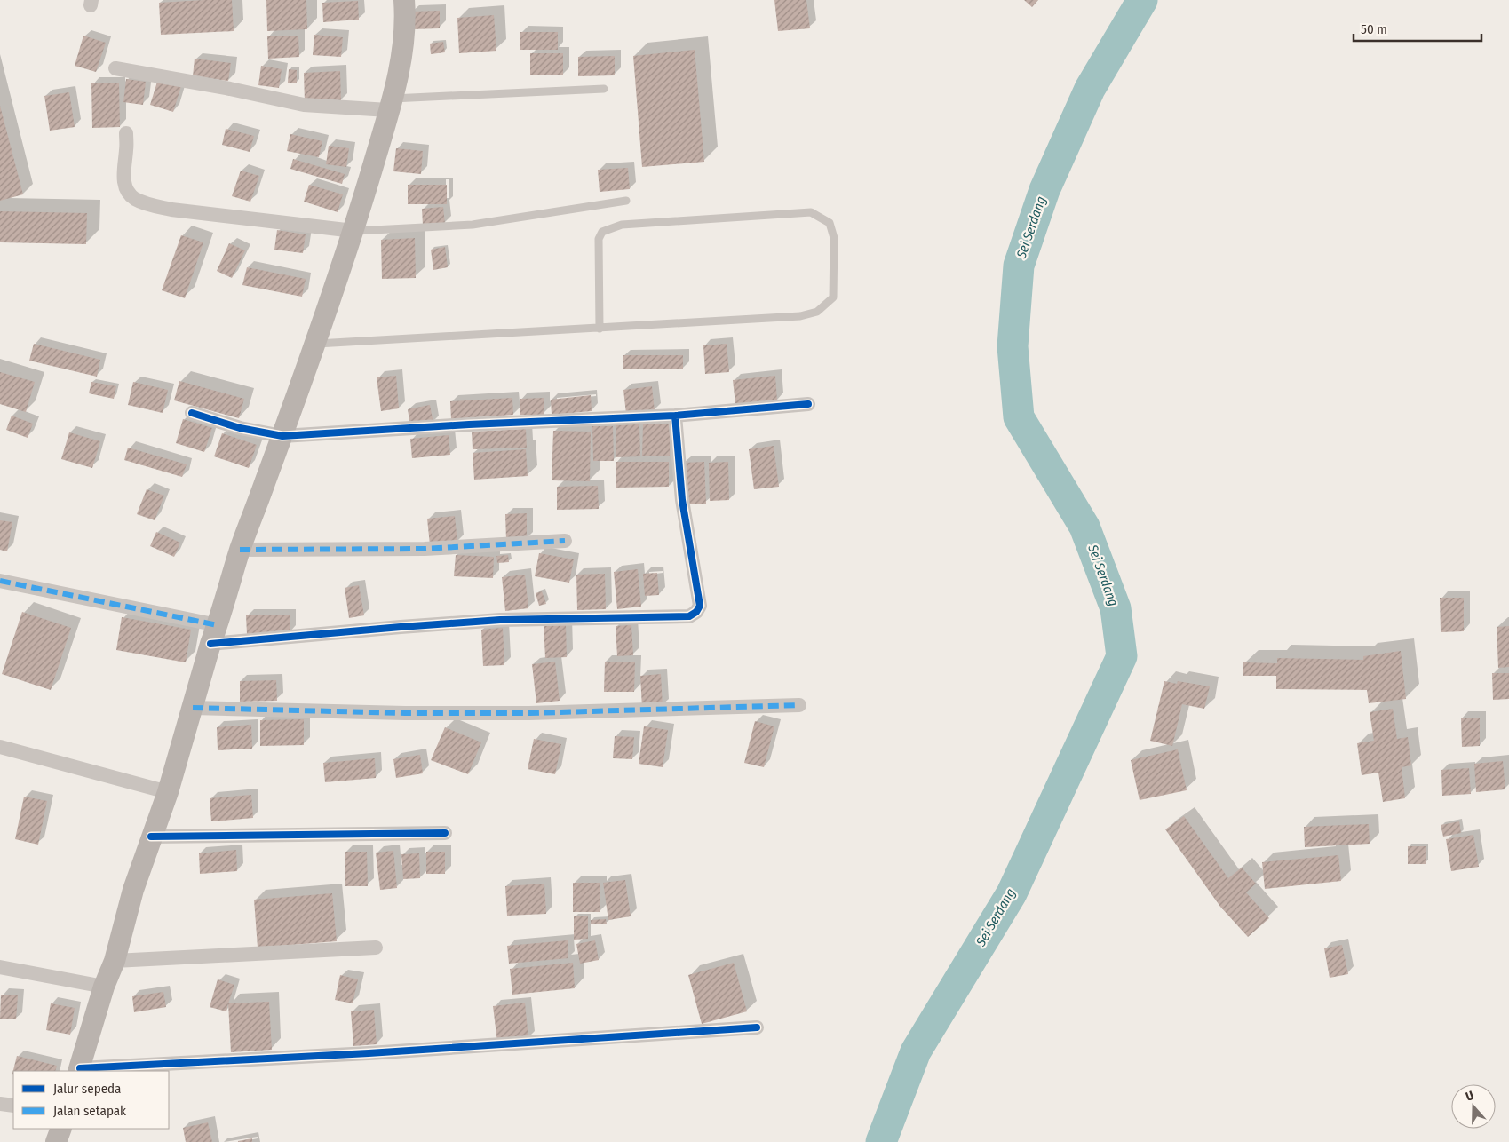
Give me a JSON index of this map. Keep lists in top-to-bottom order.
{
  "water": ["Sei Serdang"],
  "legend": ["Jalur sepeda", "Jalan setapak"],
  "scale_bar": "50 m",
  "north": "top"
}
